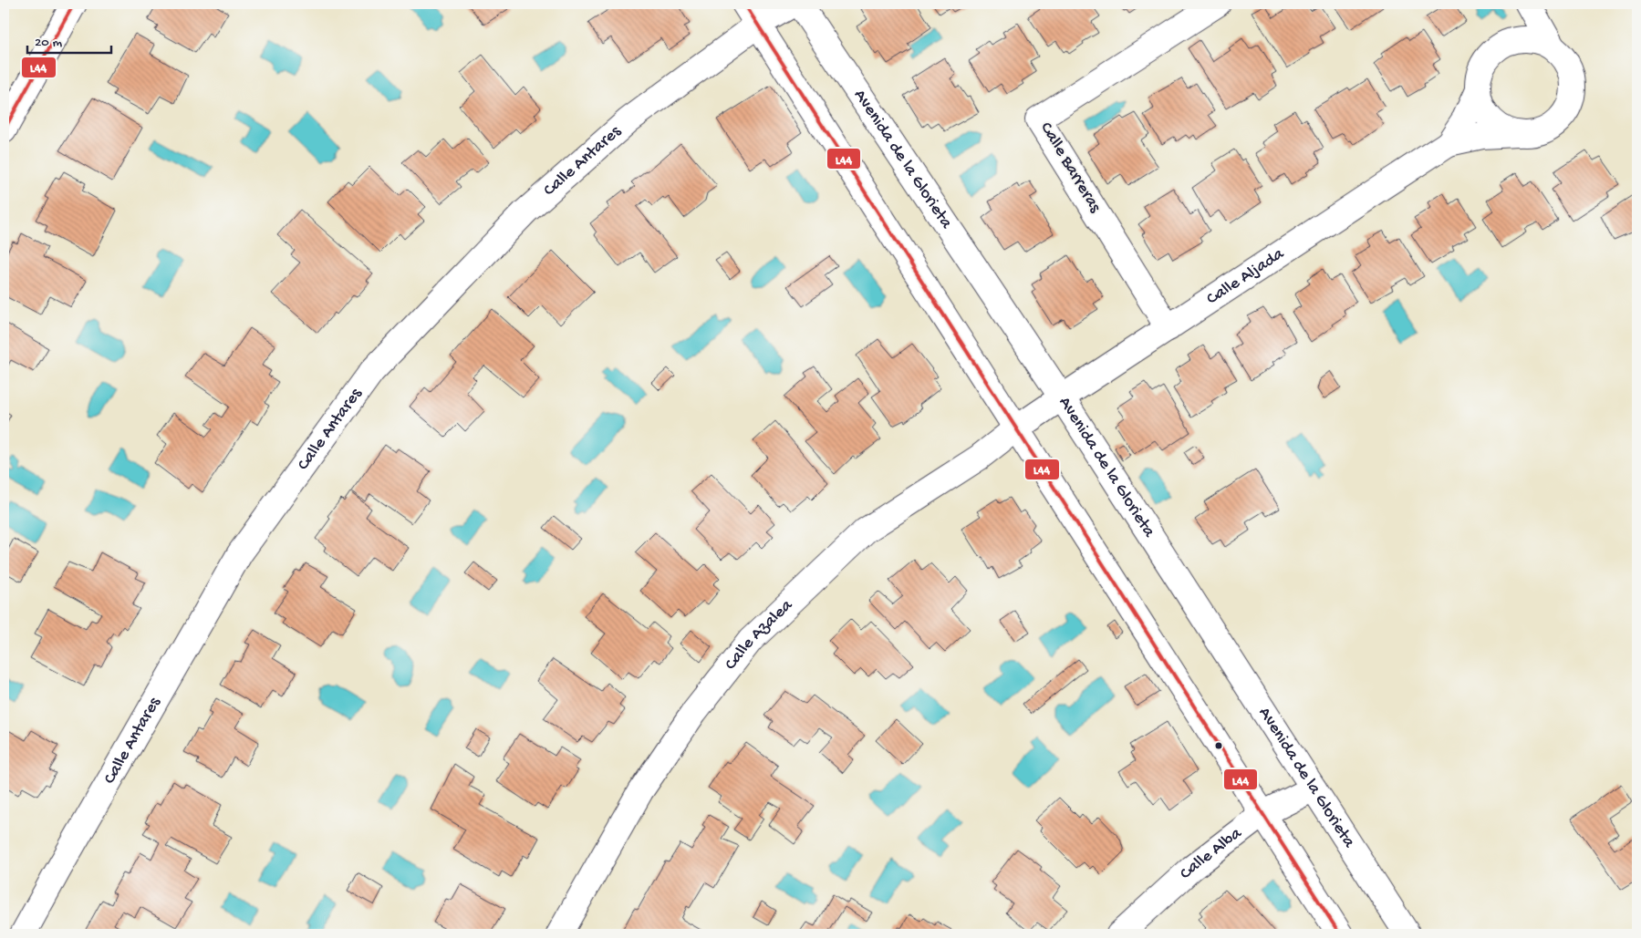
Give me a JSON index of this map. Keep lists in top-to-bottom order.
{
  "streets": {
    "street": [
      "Avenida de la Glorieta",
      "Calle Antares",
      "Calle Barreras",
      "Calle Aljada",
      "Calle Azalea",
      "Calle Alba"
    ]
  },
  "crossings": [
    ["Avenida de la Glorieta", "Calle Aljada"],
    ["Avenida de la Glorieta", "Calle Alba"],
    ["Calle Barreras", "Calle Aljada"],
    ["Calle Aljada", "Calle Azalea"]
  ],
  "lines": ["transit line L44"],
  "scale_bar": "20 m"
}
